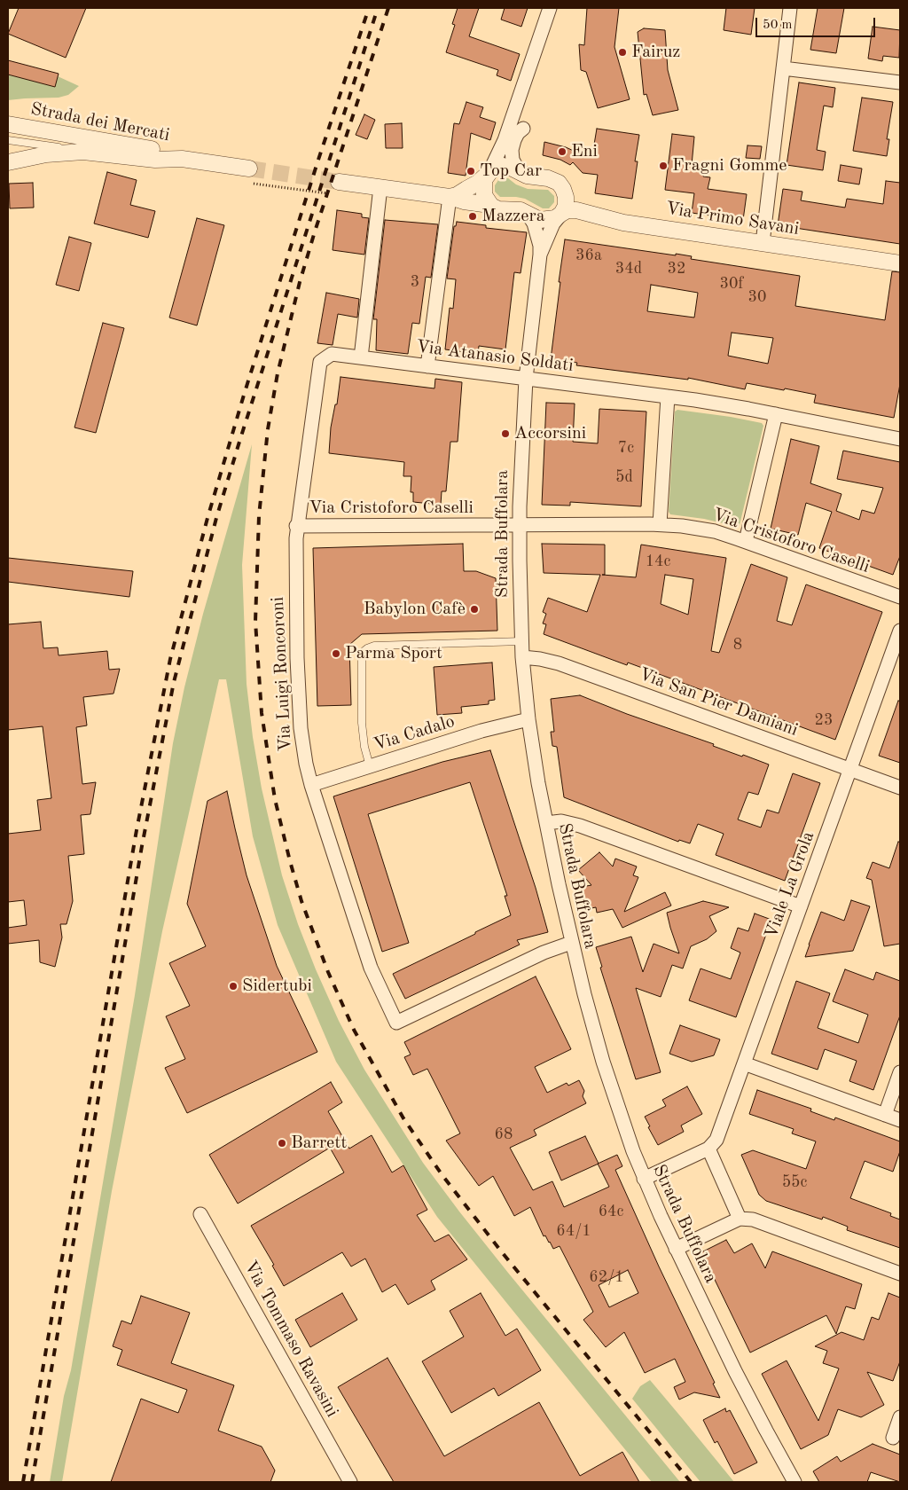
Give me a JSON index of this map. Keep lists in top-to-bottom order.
{
  "streets": {
    "street": [
      "Strada dei Mercati",
      "Via Primo Savani",
      "Via Atanasio Soldati",
      "Via Cristoforo Caselli",
      "Strada Buffolara",
      "Via Luigi Roncoroni",
      "Via San Pier Damiani",
      "Via Cadalo",
      "Viale La Grola",
      "Via Tommaso Ravasini"
    ]
  },
  "crossings": [
    ["Via Primo Savani", "Strada Buffolara"],
    ["Via Atanasio Soldati", "Strada Buffolara"],
    ["Via Atanasio Soldati", "Via Luigi Roncoroni"],
    ["Via Cristoforo Caselli", "Strada Buffolara"],
    ["Via Cristoforo Caselli", "Via Luigi Roncoroni"],
    ["Strada Buffolara", "Via Luigi Roncoroni"],
    ["Strada Buffolara", "Via San Pier Damiani"],
    ["Strada Buffolara", "Via Cadalo"],
    ["Via Luigi Roncoroni", "Via Cadalo"],
    ["Via San Pier Damiani", "Viale La Grola"]
  ],
  "places": [
    "Fairuz",
    "Eni",
    "Fragni Gomme",
    "Top Car",
    "Mazzera",
    "Accorsini",
    "Babylon Cafè",
    "Parma Sport",
    "Sidertubi",
    "Barrett"
  ],
  "house_numbers": [
    "36a",
    "34d",
    "32",
    "3",
    "30f",
    "30",
    "7c",
    "5d",
    "14c",
    "8",
    "23",
    "68",
    "55c",
    "64c",
    "64/1",
    "62/1"
  ],
  "scale_bar": "50 m"
}
